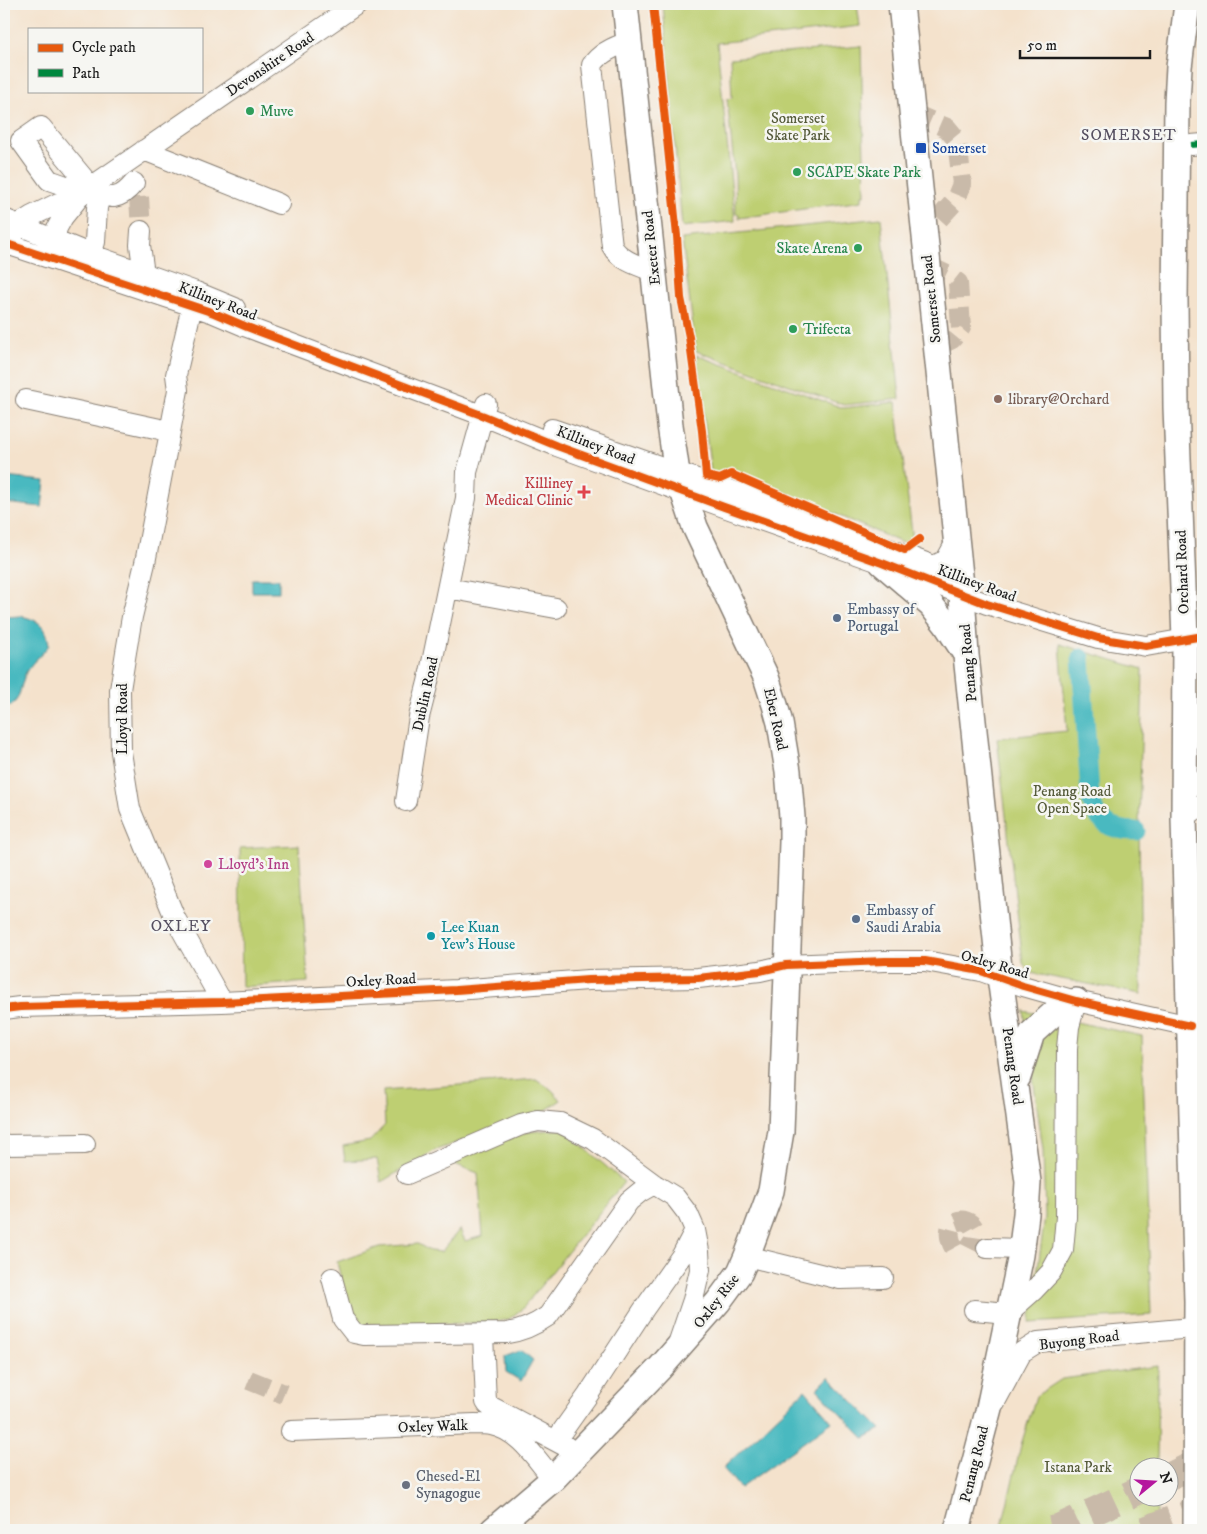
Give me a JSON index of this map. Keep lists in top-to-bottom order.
{
  "streets": {
    "main road": [
      "Exeter Road",
      "Somerset Road",
      "Orchard Road",
      "Penang Road",
      "Eber Road",
      "Oxley Rise"
    ],
    "street": [
      "Devonshire Road",
      "Killiney Road",
      "Dublin Road",
      "Lloyd Road",
      "Oxley Road",
      "Buyong Road",
      "Oxley Walk"
    ]
  },
  "crossings": [
    ["Devonshire Road", "Killiney Road"],
    ["Exeter Road", "Killiney Road"],
    ["Exeter Road", "Eber Road"],
    ["Somerset Road", "Killiney Road"],
    ["Somerset Road", "Penang Road"],
    ["Killiney Road", "Orchard Road"],
    ["Killiney Road", "Penang Road"],
    ["Killiney Road", "Dublin Road"],
    ["Killiney Road", "Lloyd Road"],
    ["Killiney Road", "Eber Road"],
    ["Orchard Road", "Oxley Road"],
    ["Orchard Road", "Buyong Road"],
    ["Penang Road", "Oxley Road"],
    ["Penang Road", "Buyong Road"],
    ["Lloyd Road", "Oxley Road"],
    ["Eber Road", "Oxley Road"],
    ["Eber Road", "Oxley Rise"],
    ["Oxley Road", "Oxley Rise"],
    ["Oxley Rise", "Oxley Walk"]
  ],
  "districts": ["SOMERSET", "OXLEY"],
  "parks": ["Somerset Skate Park", "Penang Road Open Space", "Istana Park"],
  "places": {
    "other": [
      "Muve",
      "SCAPE Skate Park",
      "Skate Arena",
      "Trifecta",
      "library@Orchard",
      "Embassy of Portugal",
      "Lloyd's Inn",
      "Embassy of Saudi Arabia",
      "Lee Kuan Yew's House",
      "Chesed-El Synagogue"
    ],
    "transit": ["Somerset"],
    "health": ["Killiney Medical Clinic"]
  },
  "legend": ["Cycle path", "Path"],
  "scale_bar": "50 m",
  "north": "right"
}
